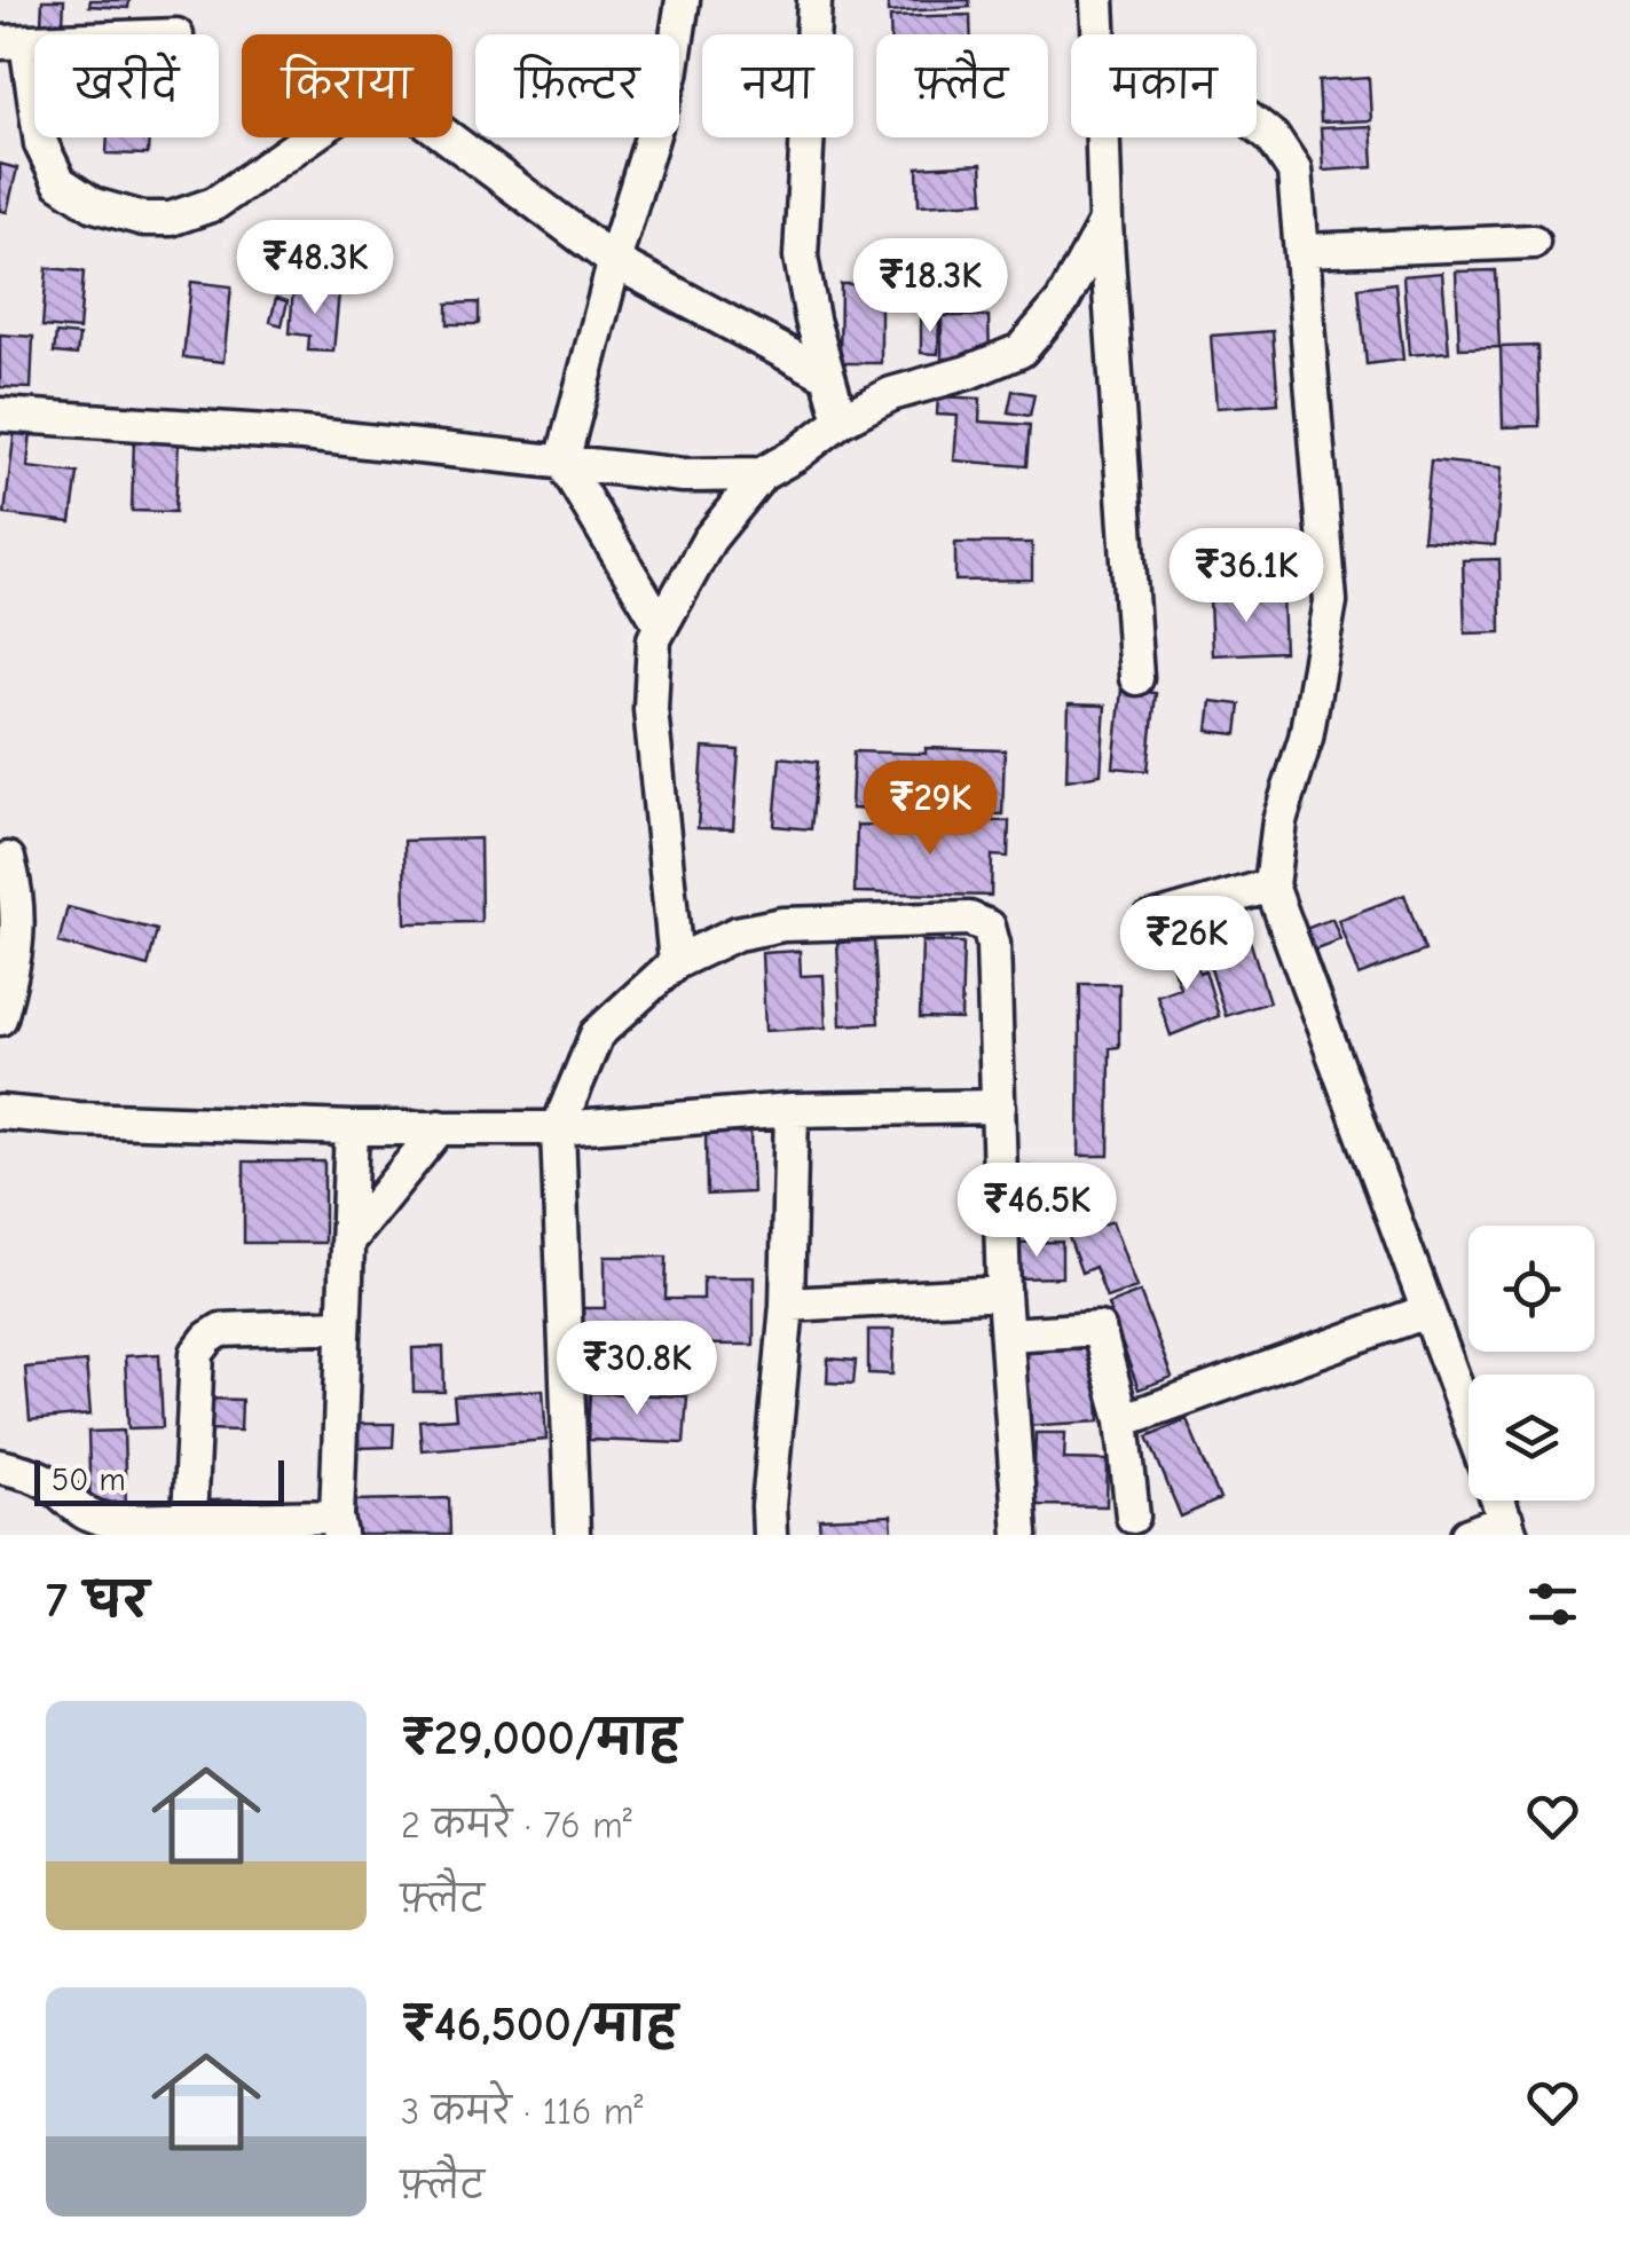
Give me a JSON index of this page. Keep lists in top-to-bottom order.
{
  "scale_bar": "50 m",
  "page": {
    "chip": [
      "खरीदें",
      "किराया",
      "फ़िल्टर",
      "नया",
      "फ़्लैट",
      "मकान"
    ],
    "price": [
      "₹48.3K",
      "₹18.3K",
      "₹36.1K",
      "₹29K",
      "₹26K",
      "₹46.5K",
      "₹30.8K"
    ],
    "scale": "50 m",
    "heading": "7 घर",
    "list": [
      {
        "name": "₹29,000/माह",
        "note": "2 कमरे · 76 m² · फ़्लैट"
      },
      {
        "name": "₹46,500/माह",
        "note": "3 कमरे · 116 m² · फ़्लैट"
      }
    ]
  }
}
